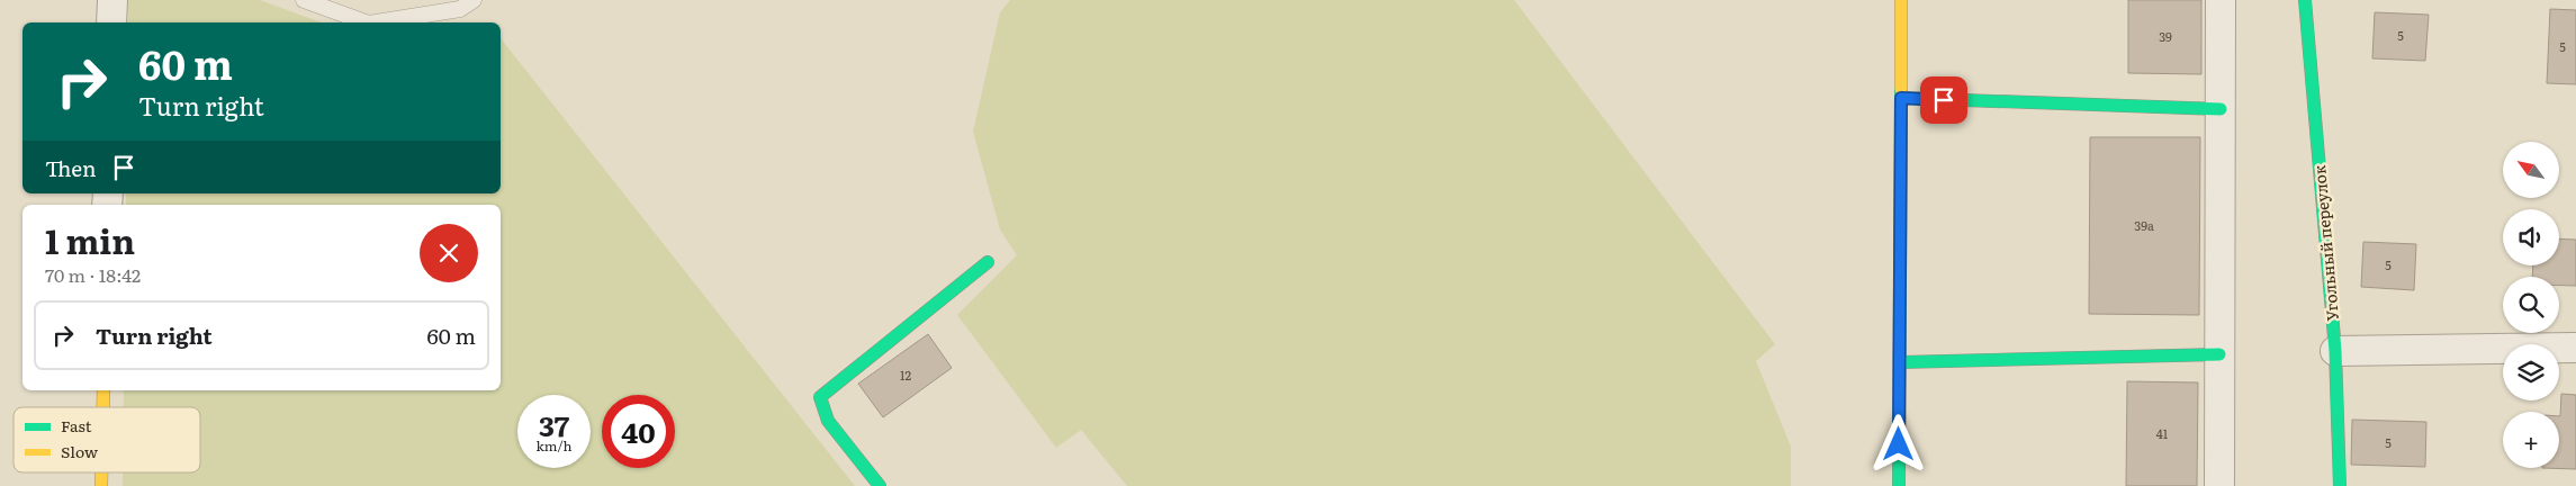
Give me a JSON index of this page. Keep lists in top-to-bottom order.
{
  "streets": {
    "street": ["Угольный переулок"]
  },
  "house_numbers": [
    "5",
    "39",
    "5",
    "39а",
    "5",
    "12",
    "41",
    "5"
  ],
  "legend": ["Fast", "Slow"],
  "north": "top left",
  "page": {
    "turn": ["60 m", "Turn right"],
    "then": "Then",
    "map_buttons": "+",
    "heading": ["1 min", "70 m · 18:42"],
    "list": [
      {
        "name": "Turn right",
        "value": "60 m"
      }
    ],
    "speed": "37 km/h",
    "limit": "40"
  }
}
